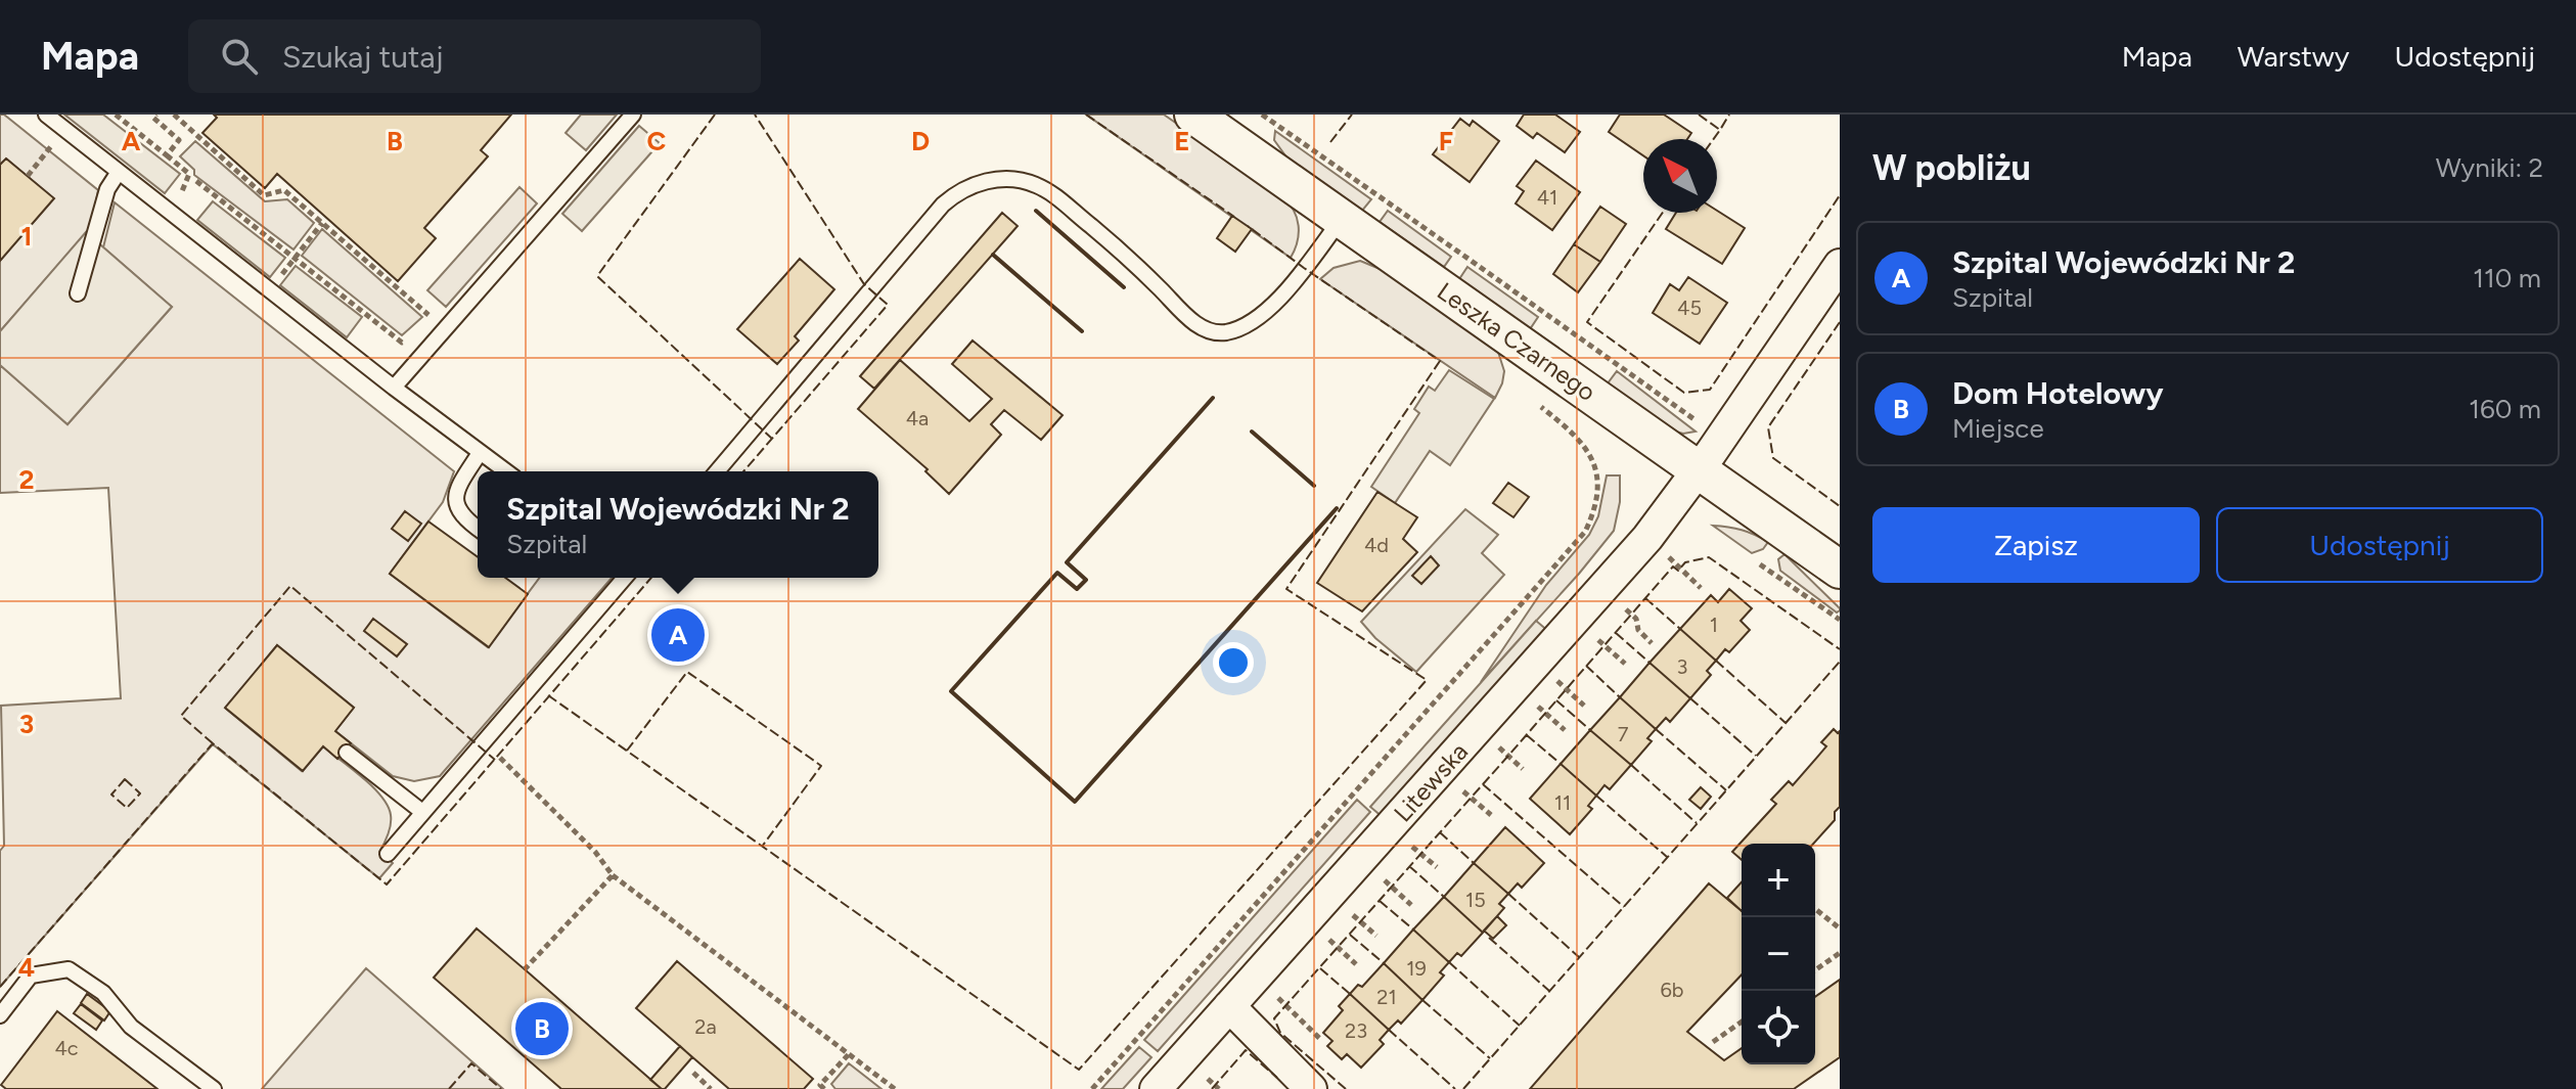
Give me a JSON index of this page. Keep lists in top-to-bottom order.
{
  "streets": {
    "street": ["Leszka Czarnego", "Litewska"]
  },
  "crossings": [
    ["Leszka Czarnego", "Litewska"]
  ],
  "house_numbers": [
    "41",
    "45",
    "4a",
    "4d",
    "1",
    "3",
    "7",
    "11",
    "15",
    "19",
    "6b",
    "21",
    "2a",
    "23",
    "4c"
  ],
  "north": "top left",
  "page": {
    "header": "Mapa",
    "search": "Szukaj tutaj",
    "nav": ["Mapa", "Warstwy", "Udostępnij"],
    "heading": ["W pobliżu", "Wyniki: 2"],
    "list": [
      {
        "mark": "A",
        "name": "Szpital Wojewódzki Nr 2",
        "note": "Szpital",
        "value": "110 m"
      },
      {
        "mark": "B",
        "name": "Dom Hotelowy",
        "note": "Miejsce",
        "value": "160 m"
      }
    ],
    "popup": ["Szpital Wojewódzki Nr 2", "Szpital"],
    "buttons": ["Zapisz", "Udostępnij"],
    "pins": ["A", "B"],
    "map_buttons": ["+", "−"]
  },
  "grid": {
    "columns": [
      "A",
      "B",
      "C",
      "D",
      "E",
      "F"
    ],
    "rows": [
      "1",
      "2",
      "3",
      "4"
    ]
  }
}
